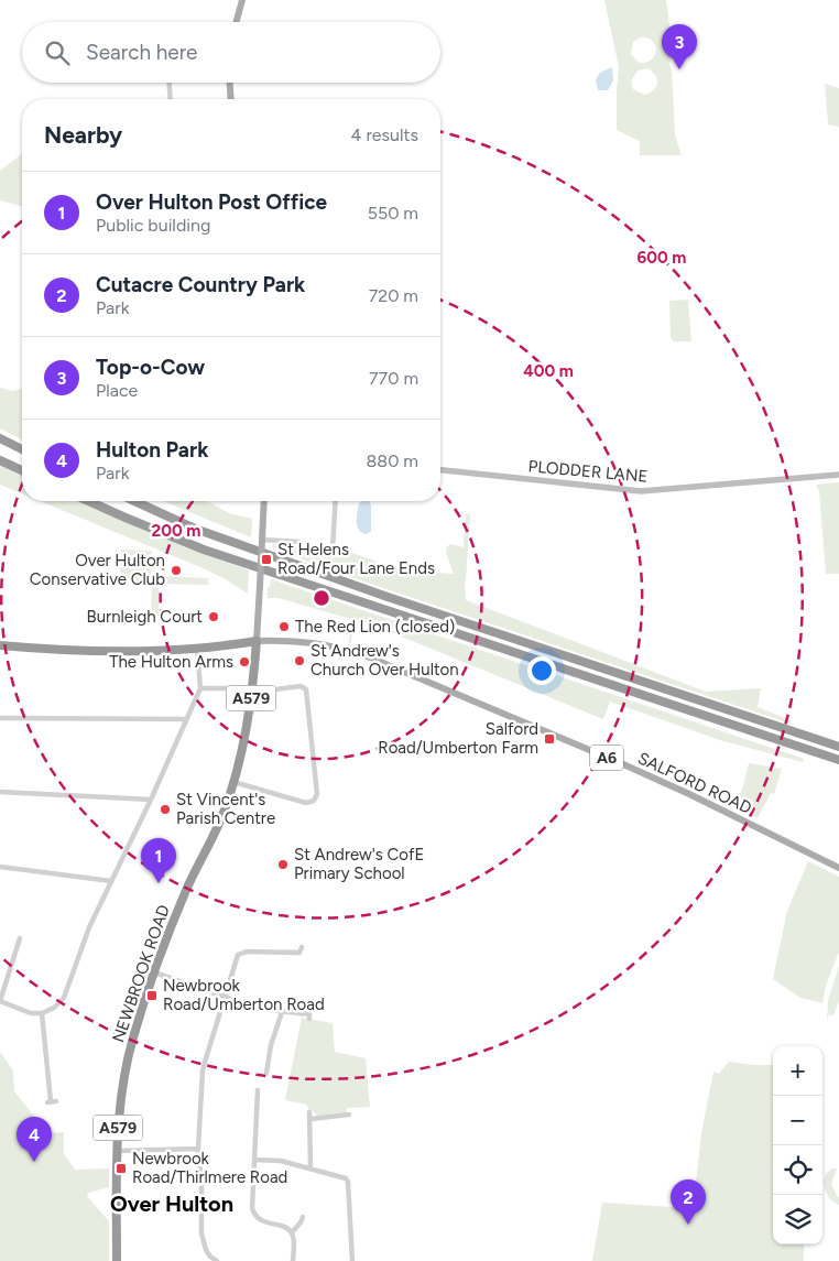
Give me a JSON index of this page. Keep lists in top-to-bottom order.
{
  "streets": {
    "highway": ["A579", "A6", "NEWBROOK ROAD"],
    "main road": ["PLODDER LANE", "SALFORD ROAD"]
  },
  "crossings": [
    ["A579", "A6"],
    ["A579", "SALFORD ROAD"],
    ["A579", "NEWBROOK ROAD"],
    ["A6", "SALFORD ROAD"],
    ["A6", "NEWBROOK ROAD"],
    ["SALFORD ROAD", "NEWBROOK ROAD"]
  ],
  "districts": ["Over Hulton"],
  "places": {
    "transit": [
      "St Helens Road/Four Lane Ends",
      "Salford Road/Umberton Farm",
      "Newbrook Road/Umberton Road",
      "Newbrook Road/Thirlmere Road"
    ],
    "other": [
      "Over Hulton Conservative Club",
      "Burnleigh Court",
      "The Red Lion (closed)",
      "St Andrew's Church Over Hulton",
      "The Hulton Arms",
      "St Vincent's Parish Centre",
      "St Andrew's CofE Primary School"
    ]
  },
  "page": {
    "search": "Search here",
    "pins": [
      "3",
      "1",
      "4",
      "2"
    ],
    "heading": ["Nearby", "4 results"],
    "list": [
      {
        "mark": "1",
        "name": "Over Hulton Post Office",
        "note": "Public building",
        "value": "550 m"
      },
      {
        "mark": "2",
        "name": "Cutacre Country Park",
        "note": "Park",
        "value": "720 m"
      },
      {
        "mark": "3",
        "name": "Top-o-Cow",
        "note": "Place",
        "value": "770 m"
      },
      {
        "mark": "4",
        "name": "Hulton Park",
        "note": "Park",
        "value": "880 m"
      }
    ],
    "map_buttons": ["+", "−"]
  },
  "rings": ["600 m", "400 m", "200 m"]
}
